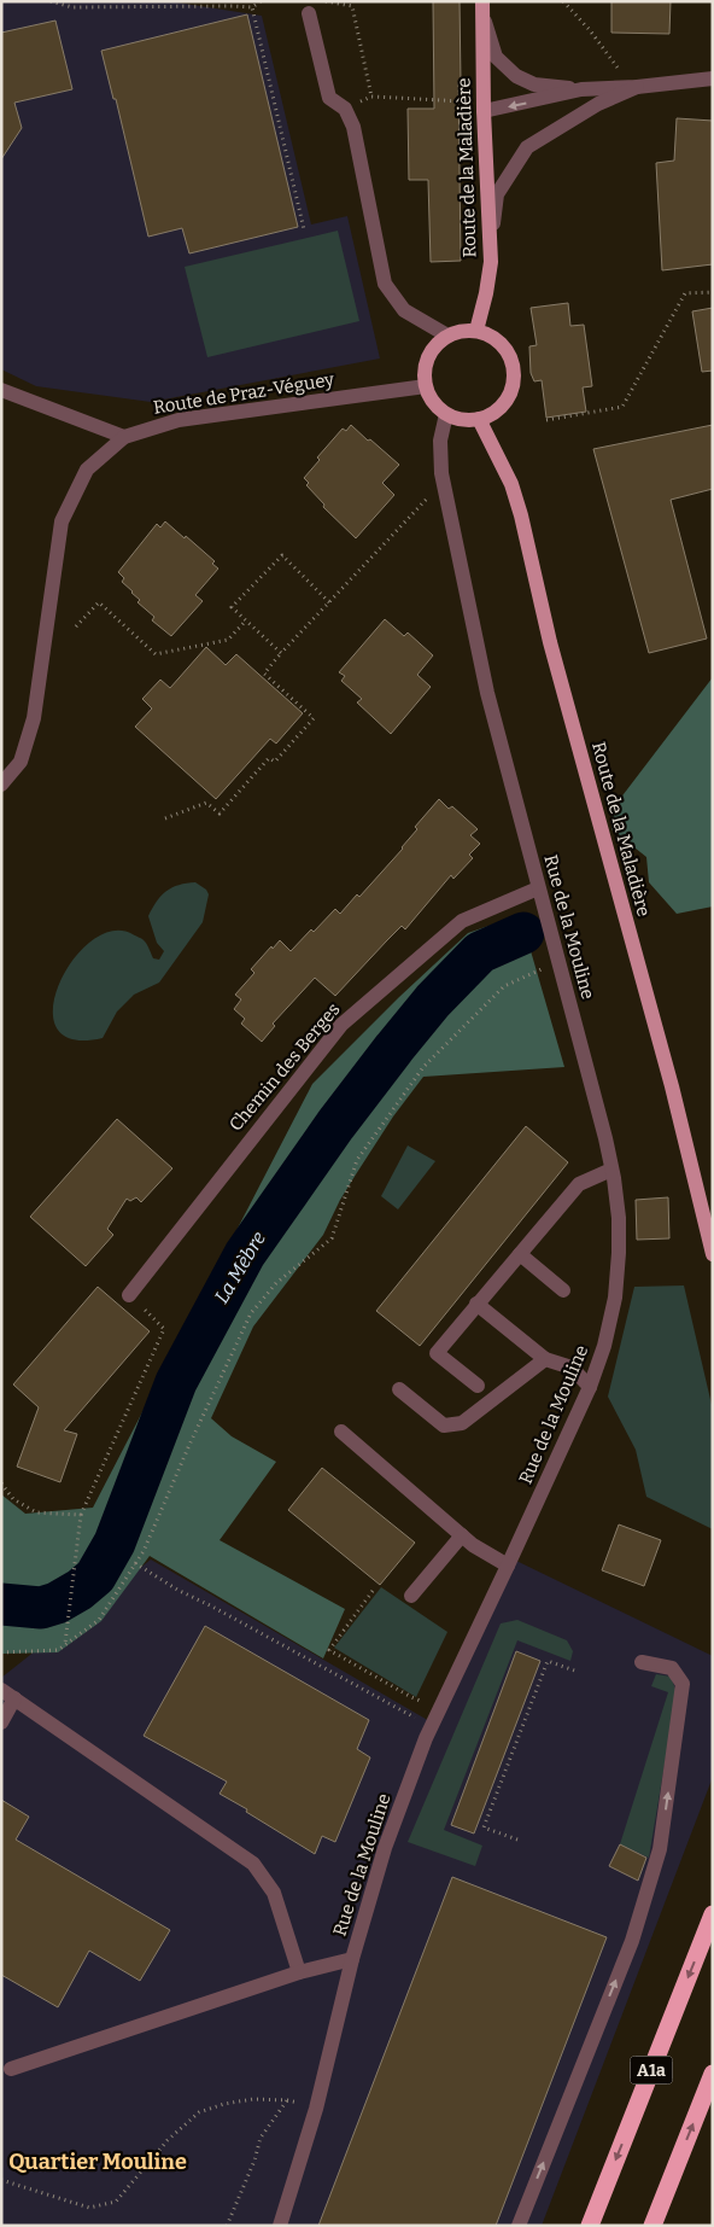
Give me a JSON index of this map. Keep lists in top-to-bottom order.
{
  "streets": {
    "highway": ["A1a"],
    "main road": ["Route de la Maladière"],
    "street": ["Route de Praz-Véguey", "Rue de la Mouline", "Chemin des Berges"]
  },
  "crossings": [
    ["Route de la Maladière", "Route de Praz-Véguey"],
    ["Route de la Maladière", "Rue de la Mouline"],
    ["Route de Praz-Véguey", "Rue de la Mouline"],
    ["Rue de la Mouline", "Chemin des Berges"]
  ],
  "districts": ["Quartier Mouline"],
  "water": ["La Mèbre"]
}
